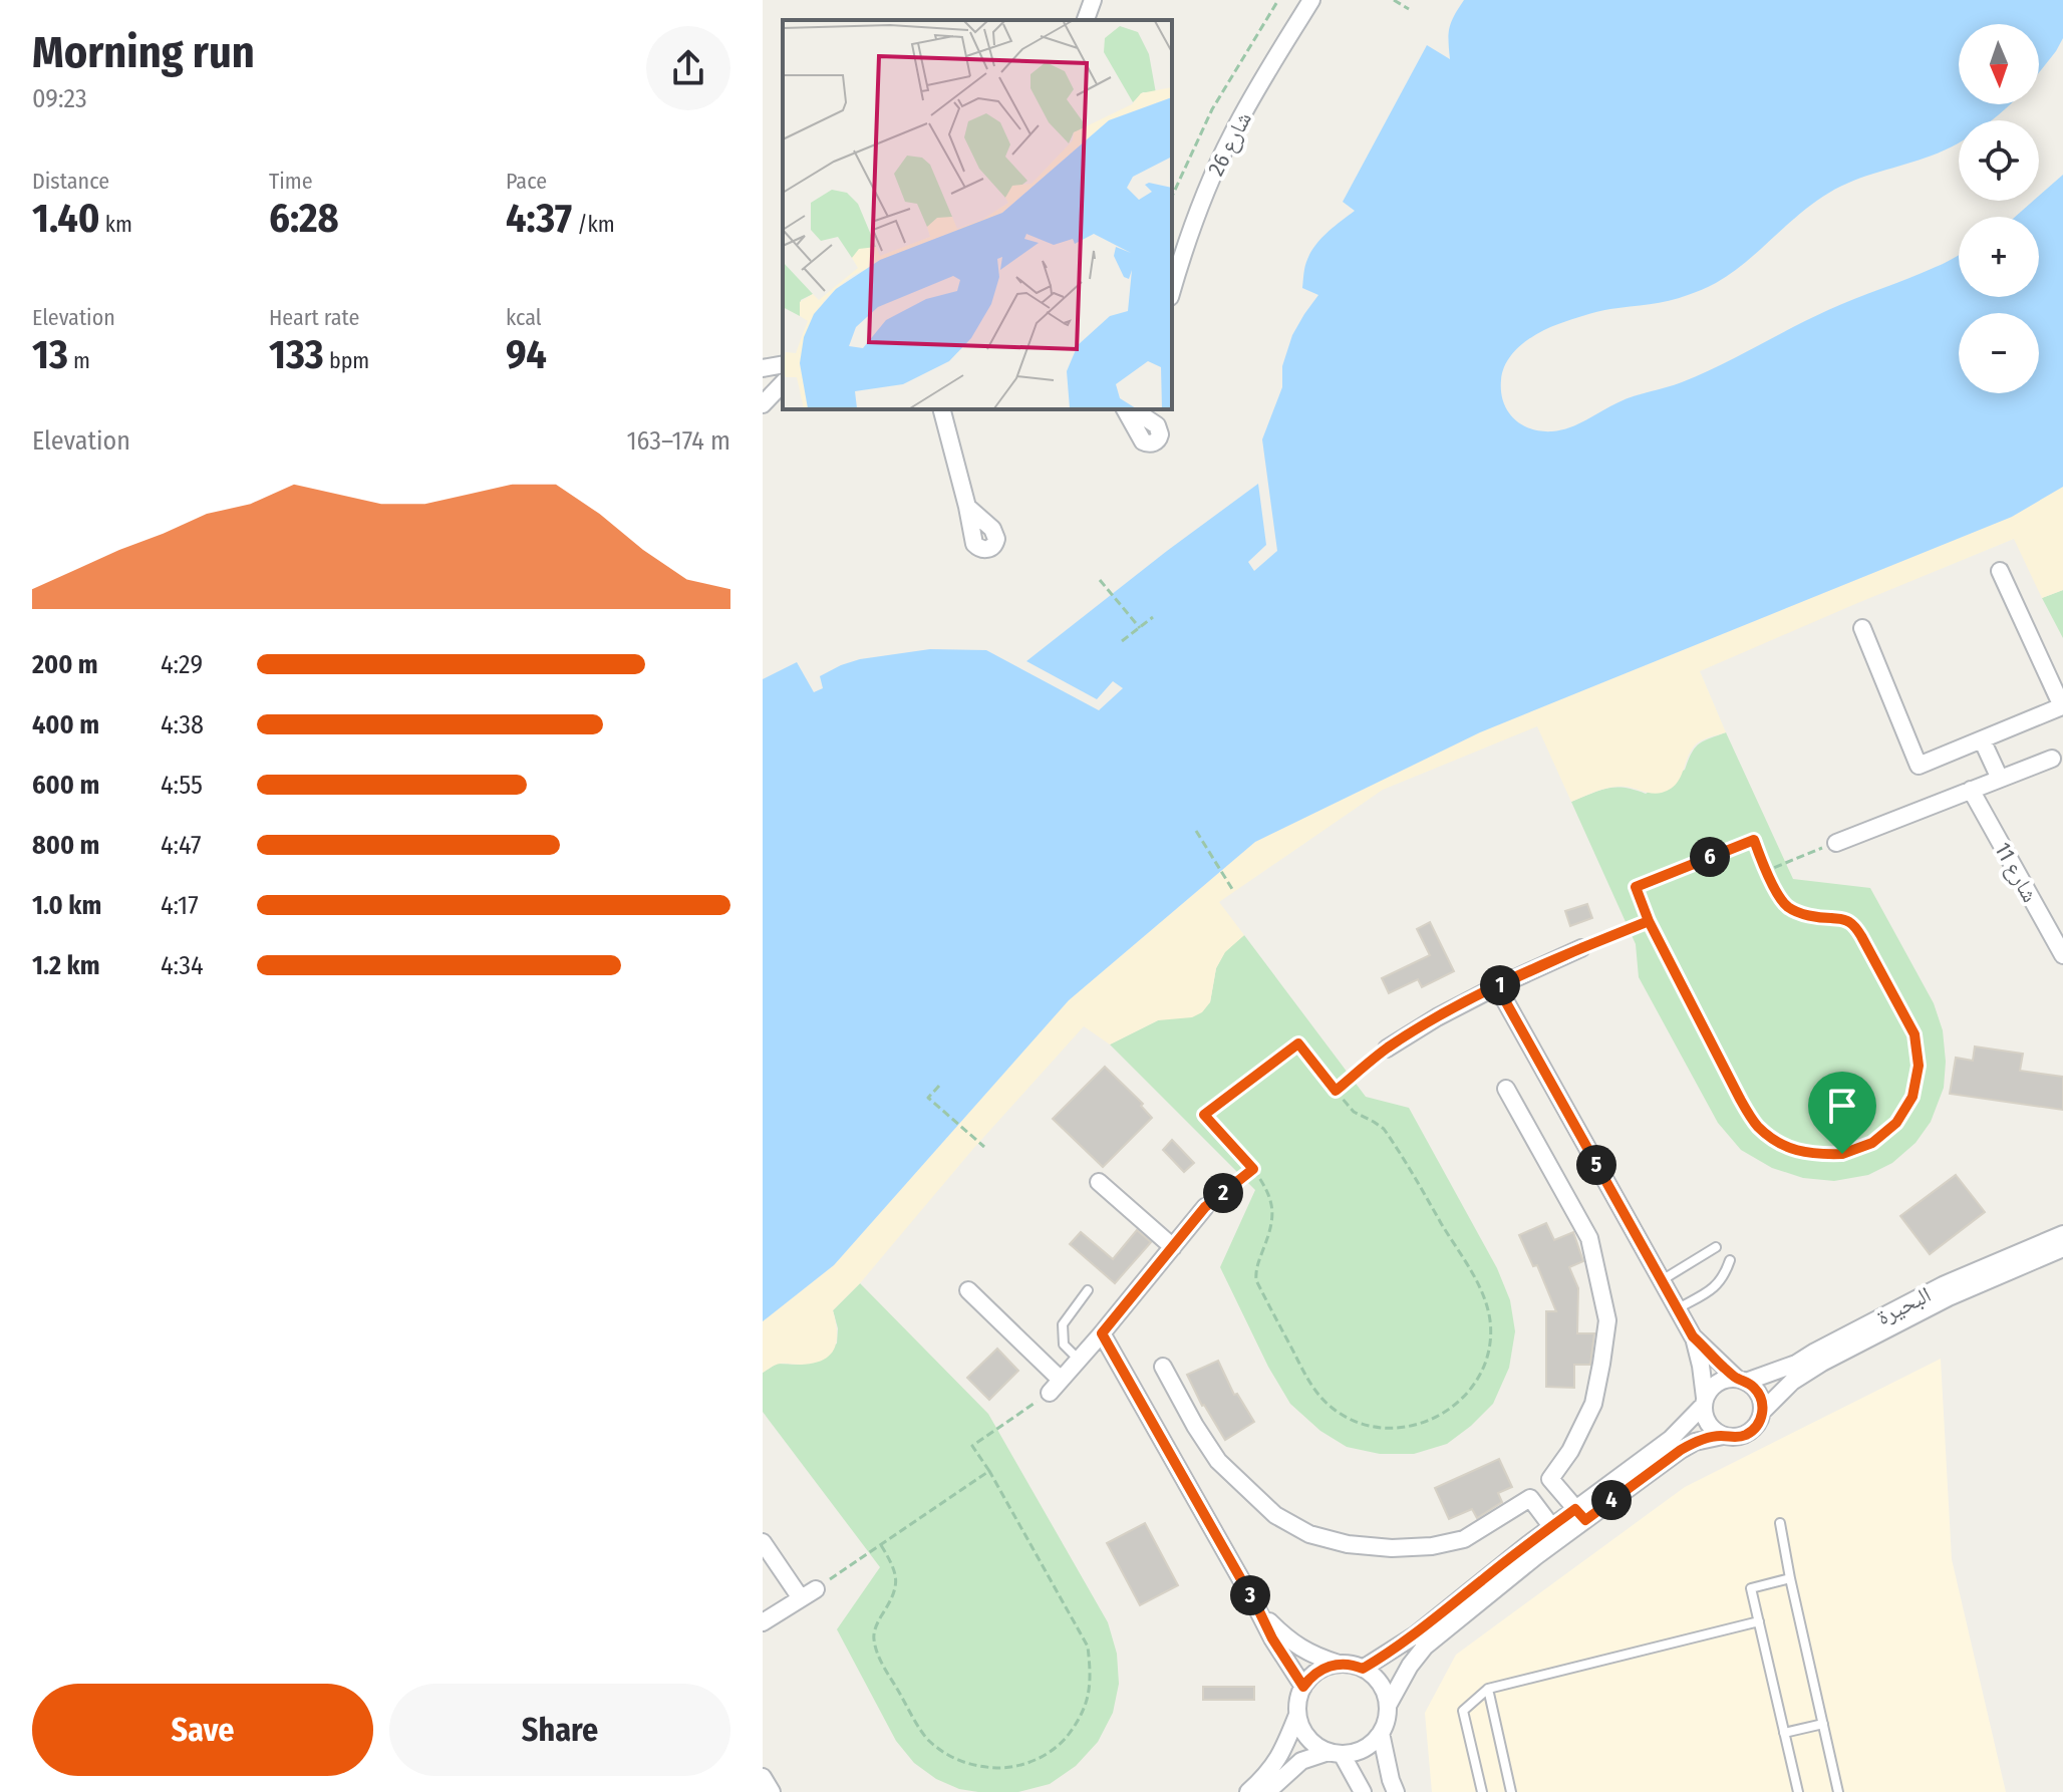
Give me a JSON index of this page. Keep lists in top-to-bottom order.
{
  "streets": {
    "street": ["شارع 26", "شارع 11", "البحيرة"]
  },
  "north": "bottom",
  "page": {
    "heading": ["Morning run", "09:23"],
    "map_buttons": ["+", "−"],
    "stats": [
      ["Distance", "1.40 km"],
      ["Time", "6:28"],
      ["Pace", "4:37 /km"],
      ["Elevation", "13 m"],
      ["Heart rate", "133 bpm"],
      ["kcal", "94"]
    ],
    "chart": ["Elevation", "163–174 m"],
    "list": [
      {
        "name": "200 m",
        "note": "4:29"
      },
      {
        "name": "400 m",
        "note": "4:38"
      },
      {
        "name": "600 m",
        "note": "4:55"
      },
      {
        "name": "800 m",
        "note": "4:47"
      },
      {
        "name": "1.0 km",
        "note": "4:17"
      },
      {
        "name": "1.2 km",
        "note": "4:34"
      }
    ],
    "pins": [
      "6",
      "1",
      "5",
      "2",
      "4",
      "3"
    ],
    "buttons": ["Save", "Share"]
  }
}
